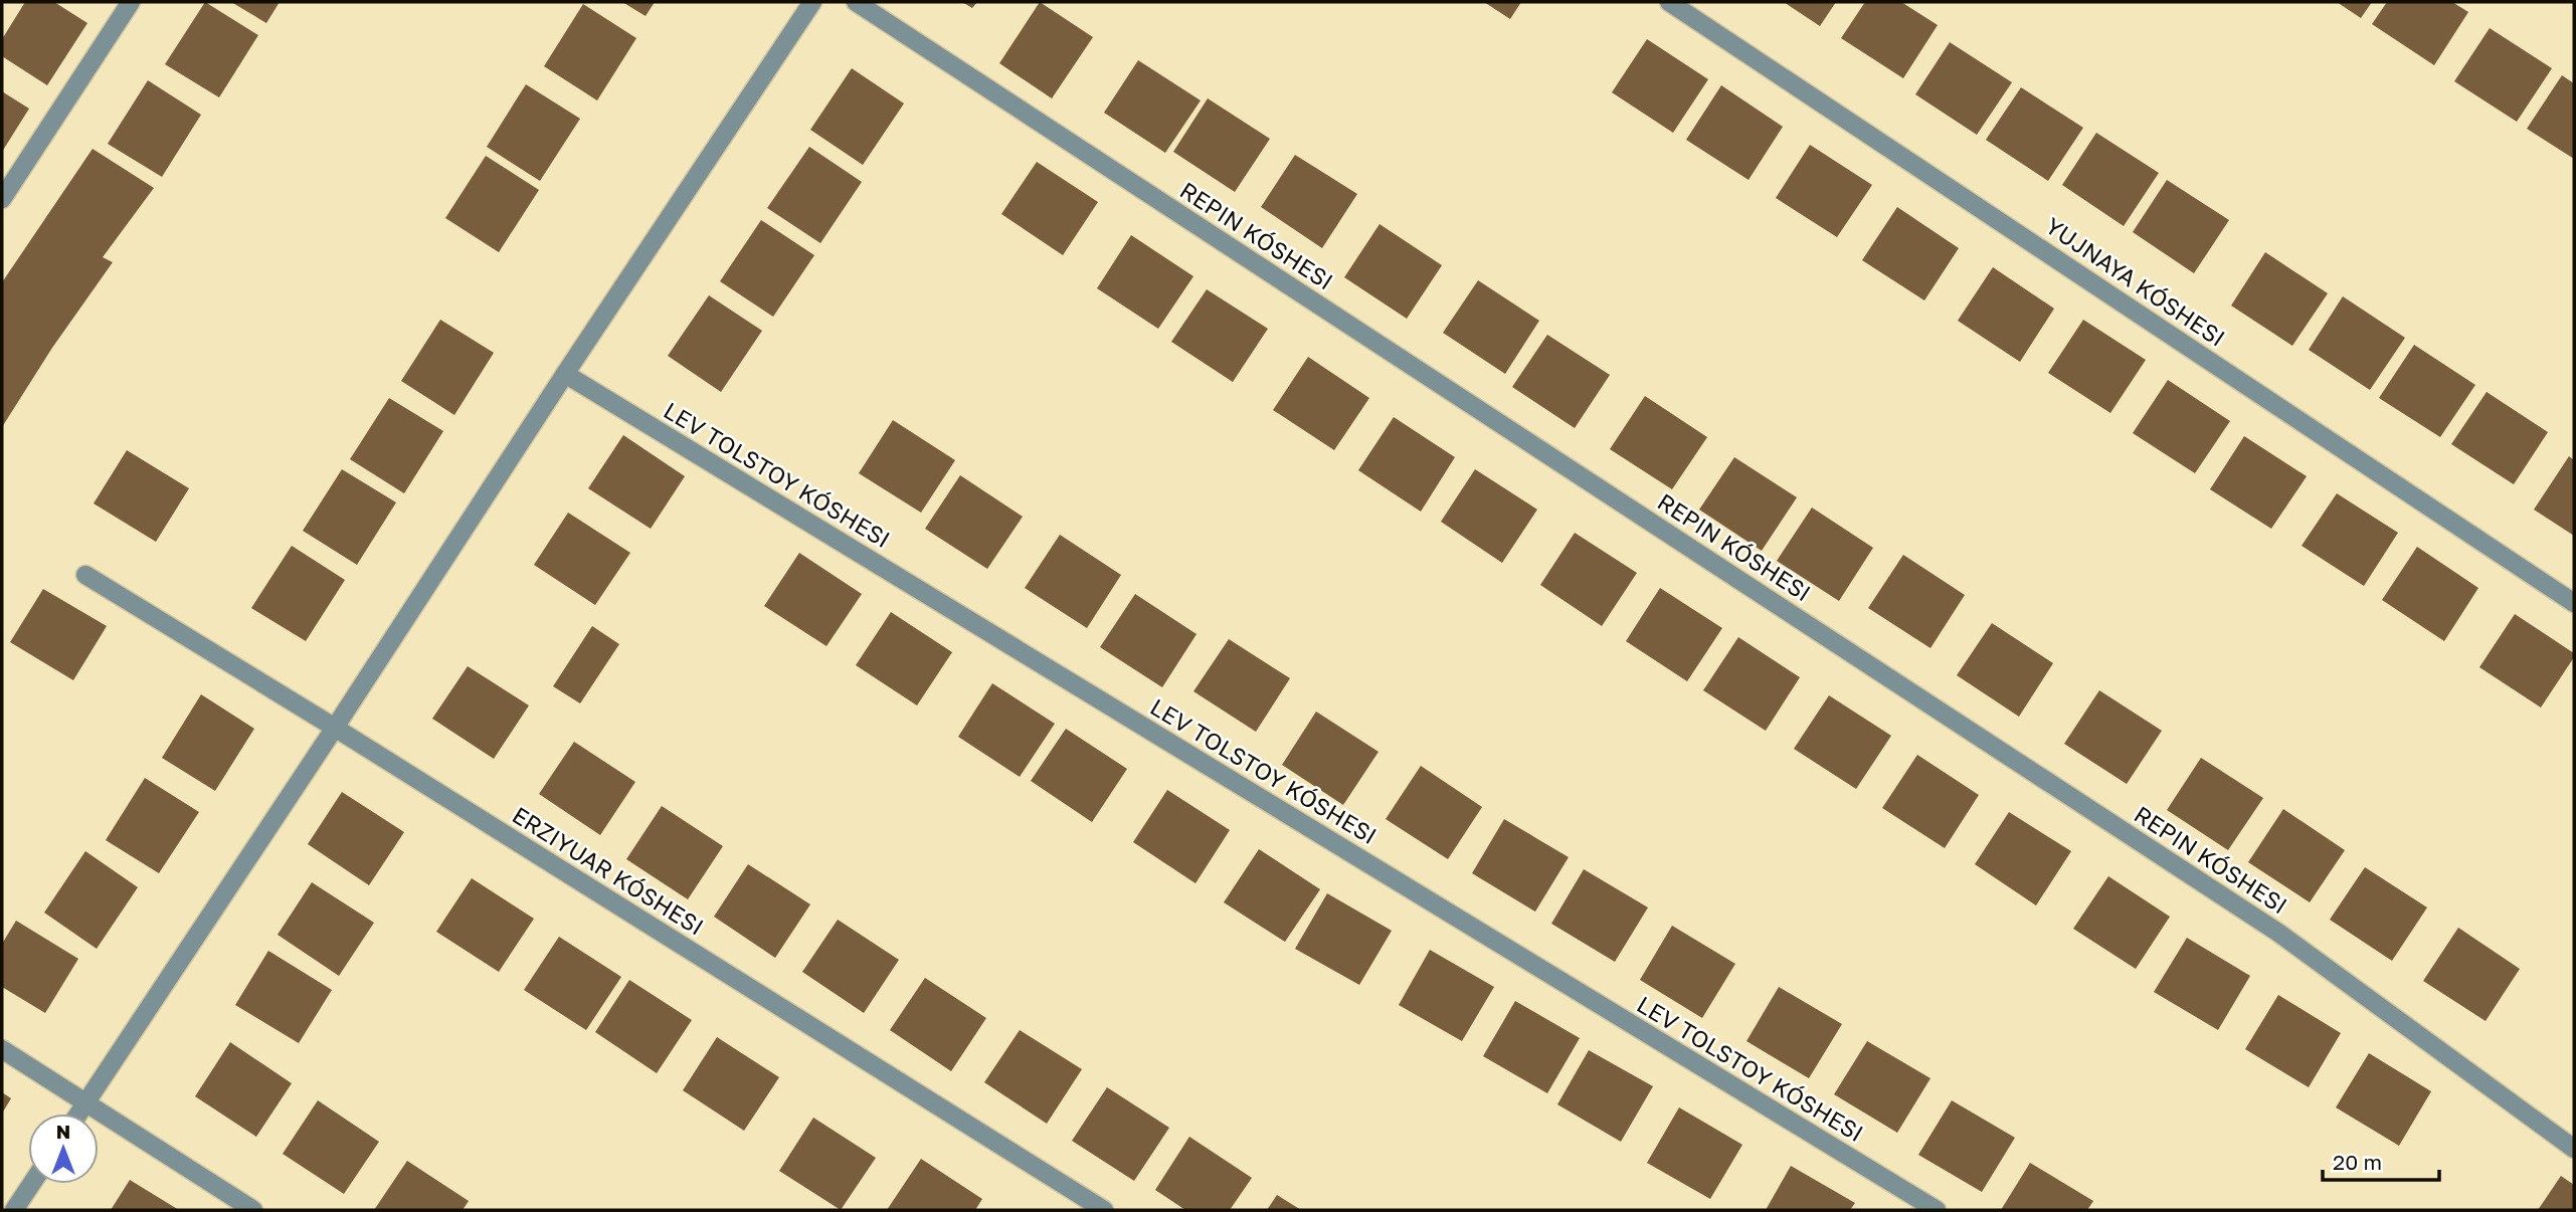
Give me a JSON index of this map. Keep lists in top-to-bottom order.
{
  "streets": {
    "street": [
      "REPIN KÓSHESI",
      "YUJNAYA KÓSHESI",
      "LEV TOLSTOY KÓSHESI",
      "ERZIYUAR KÓSHESI"
    ]
  },
  "scale_bar": "20 m",
  "north": "top"
}
